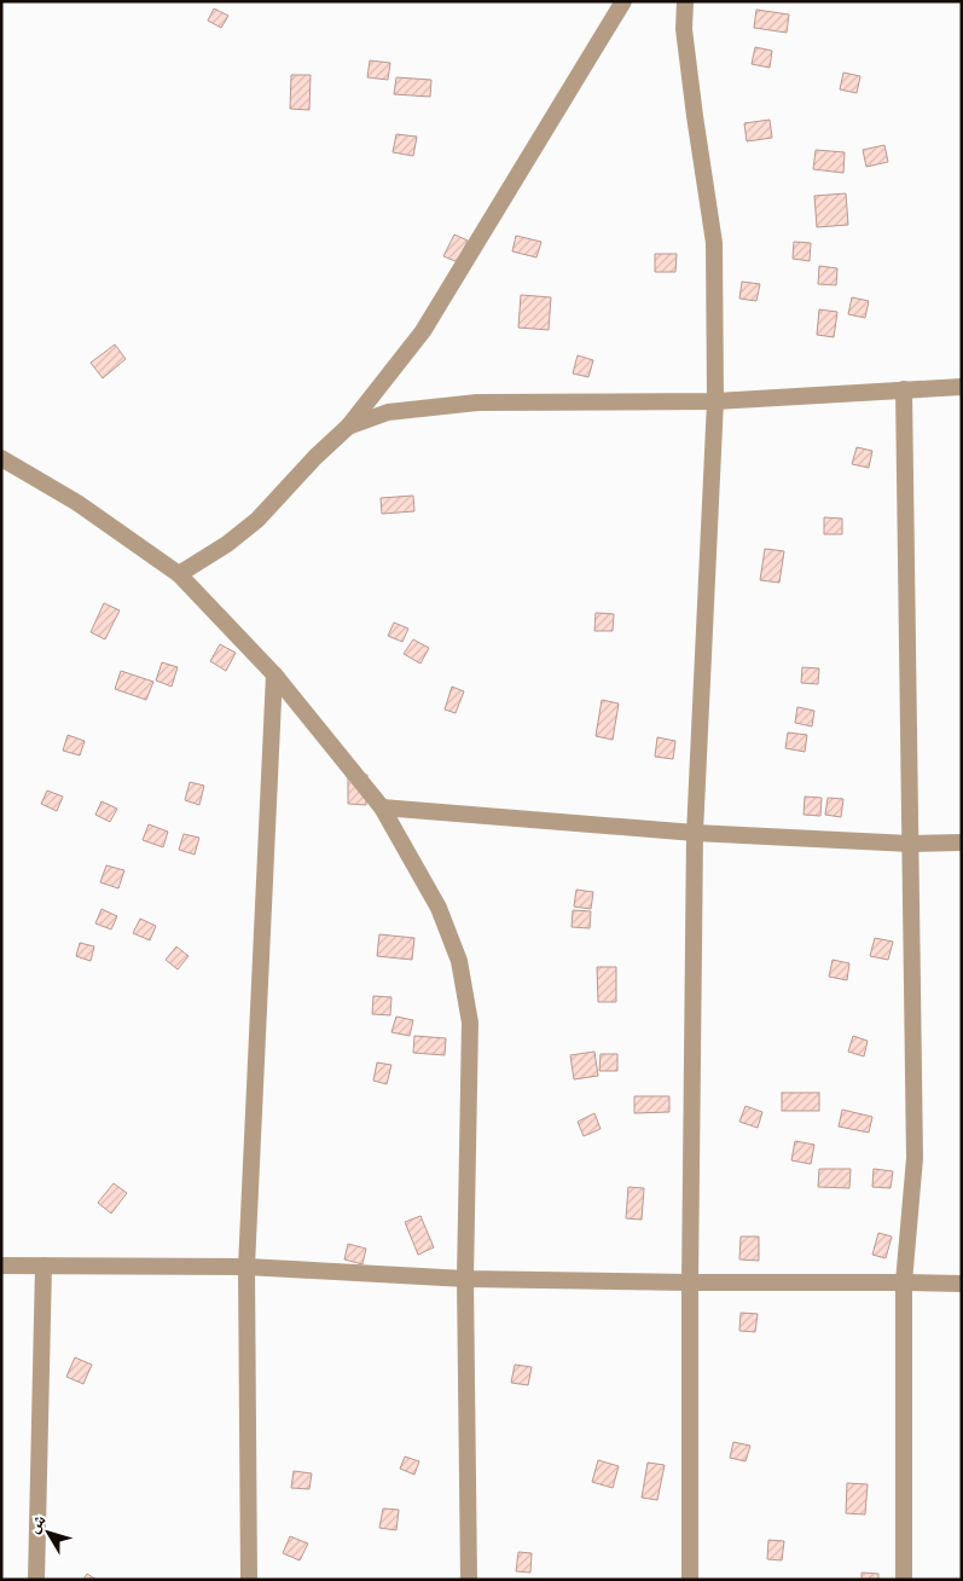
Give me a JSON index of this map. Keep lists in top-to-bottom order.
{
  "north": "top left"
}
